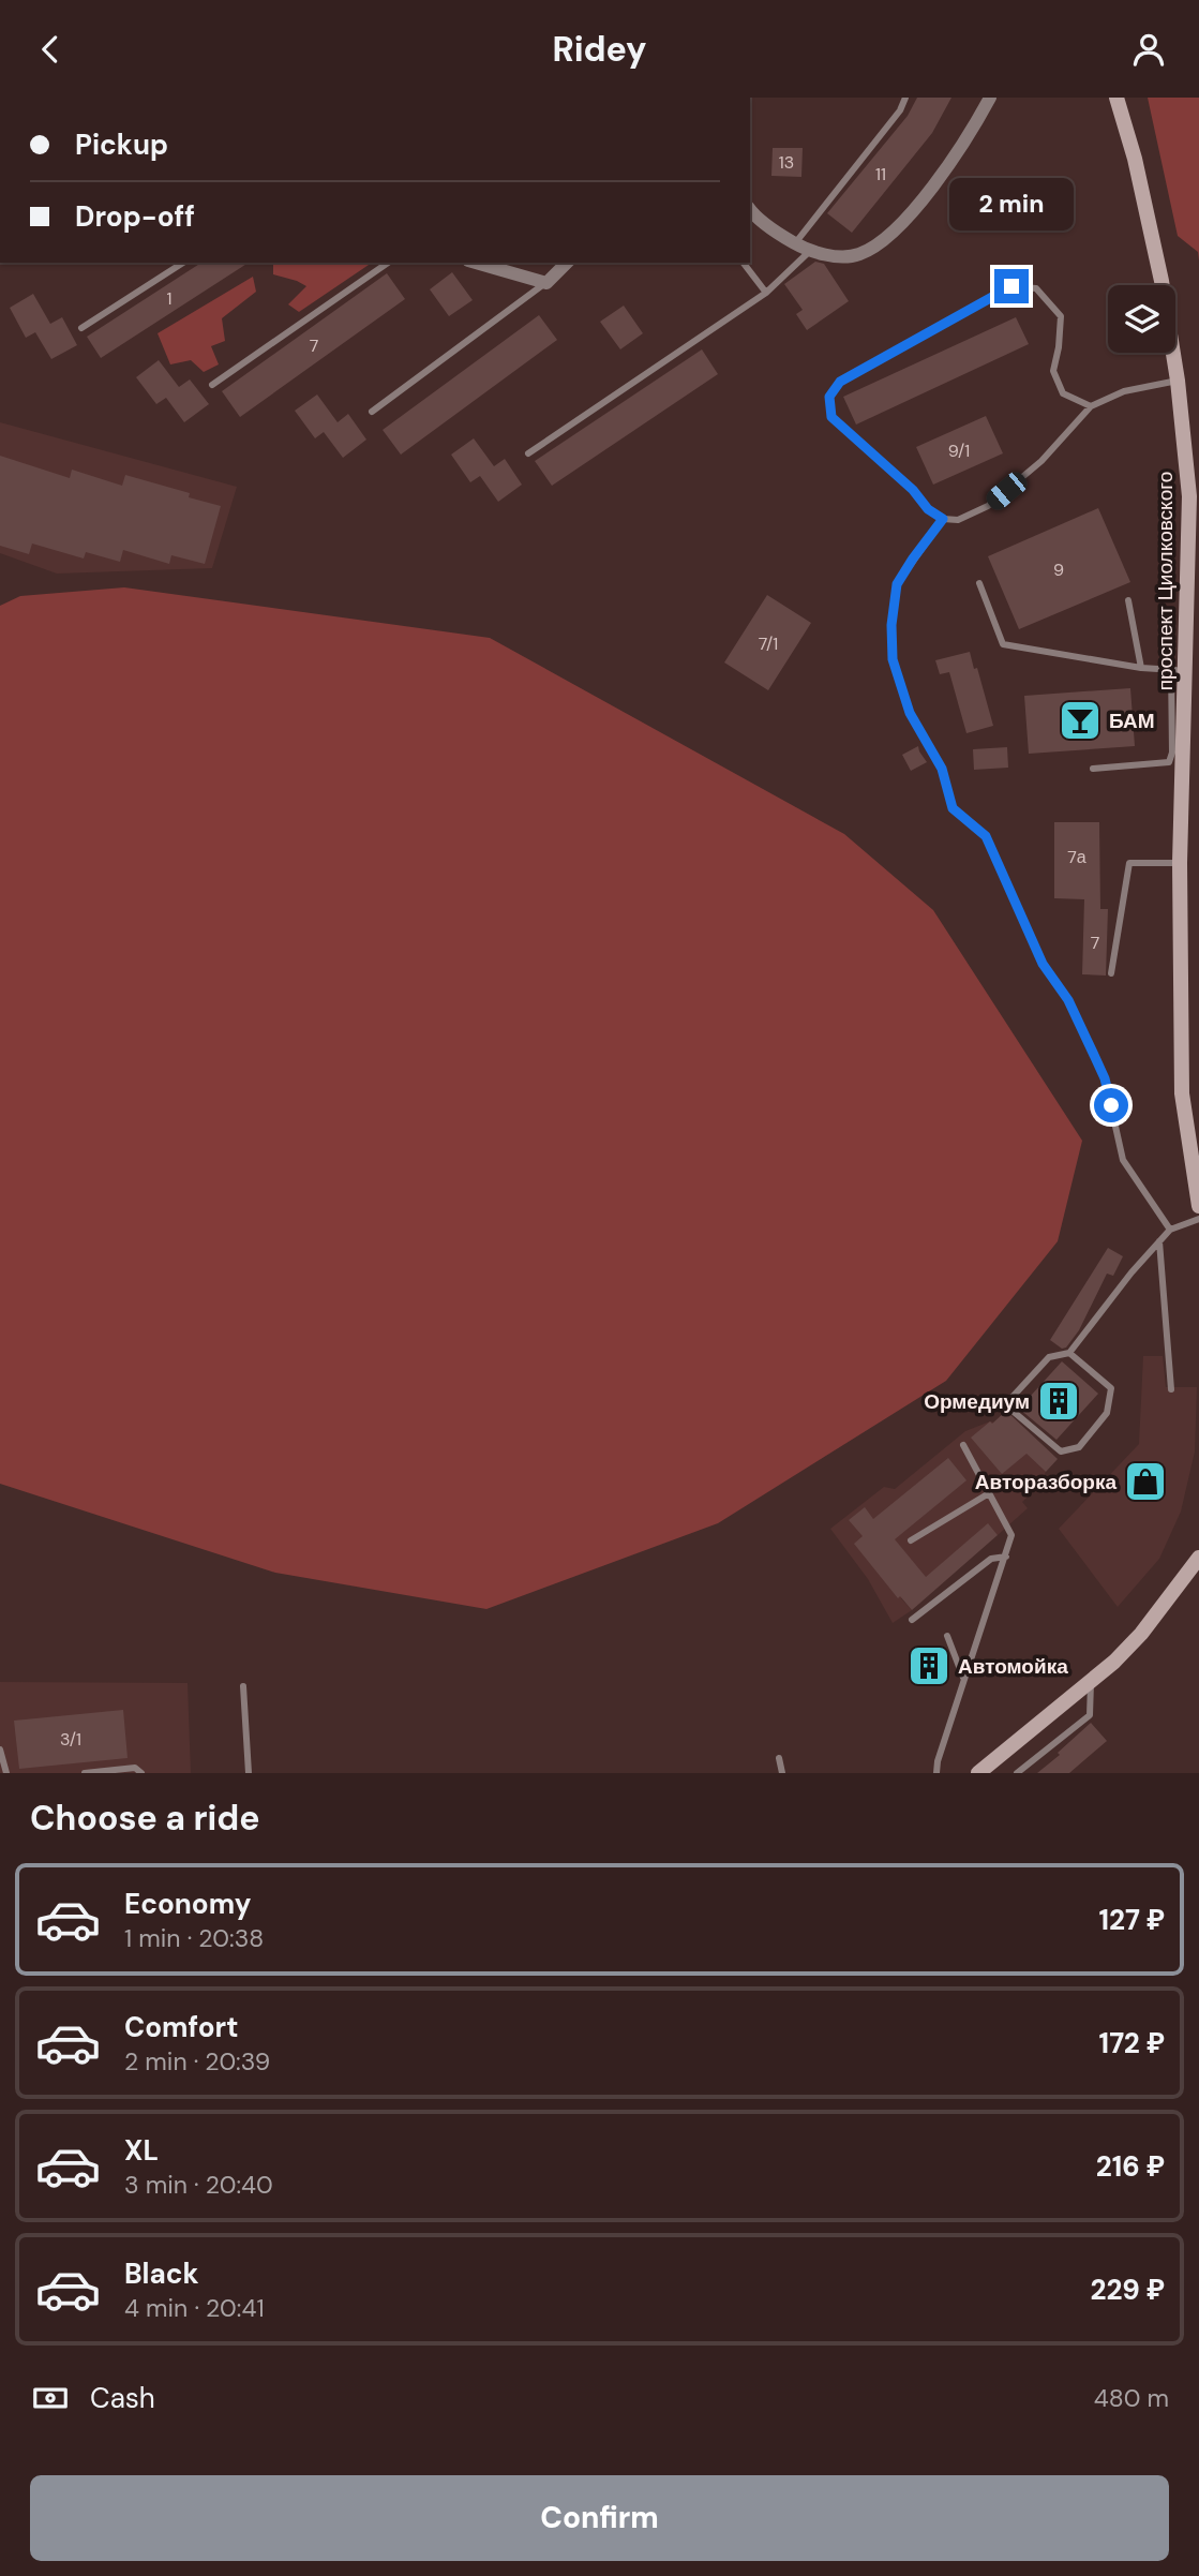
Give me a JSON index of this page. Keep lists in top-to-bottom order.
{
  "streets": {
    "main road": ["проспект Циолковского"]
  },
  "places": {
    "bar": ["БАМ"],
    "building": ["Ормедиум", "Автомойка"],
    "shop": ["Авторазборка"]
  },
  "house_numbers": [
    "13",
    "11",
    "1",
    "7",
    "9/1",
    "9",
    "7/1",
    "7а",
    "7",
    "3/1"
  ],
  "page": {
    "header": "Ridey",
    "banner": ["Pickup", "Drop-off"],
    "bubble": "2 min",
    "heading": "Choose a ride",
    "list": [
      {
        "name": "Economy",
        "note": "1 min · 20:38",
        "value": "127 ₽"
      },
      {
        "name": "Comfort",
        "note": "2 min · 20:39",
        "value": "172 ₽"
      },
      {
        "name": "XL",
        "note": "3 min · 20:40",
        "value": "216 ₽"
      },
      {
        "name": "Black",
        "note": "4 min · 20:41",
        "value": "229 ₽"
      }
    ],
    "pay": ["Cash", "480 m"],
    "buttons": "Confirm"
  }
}
